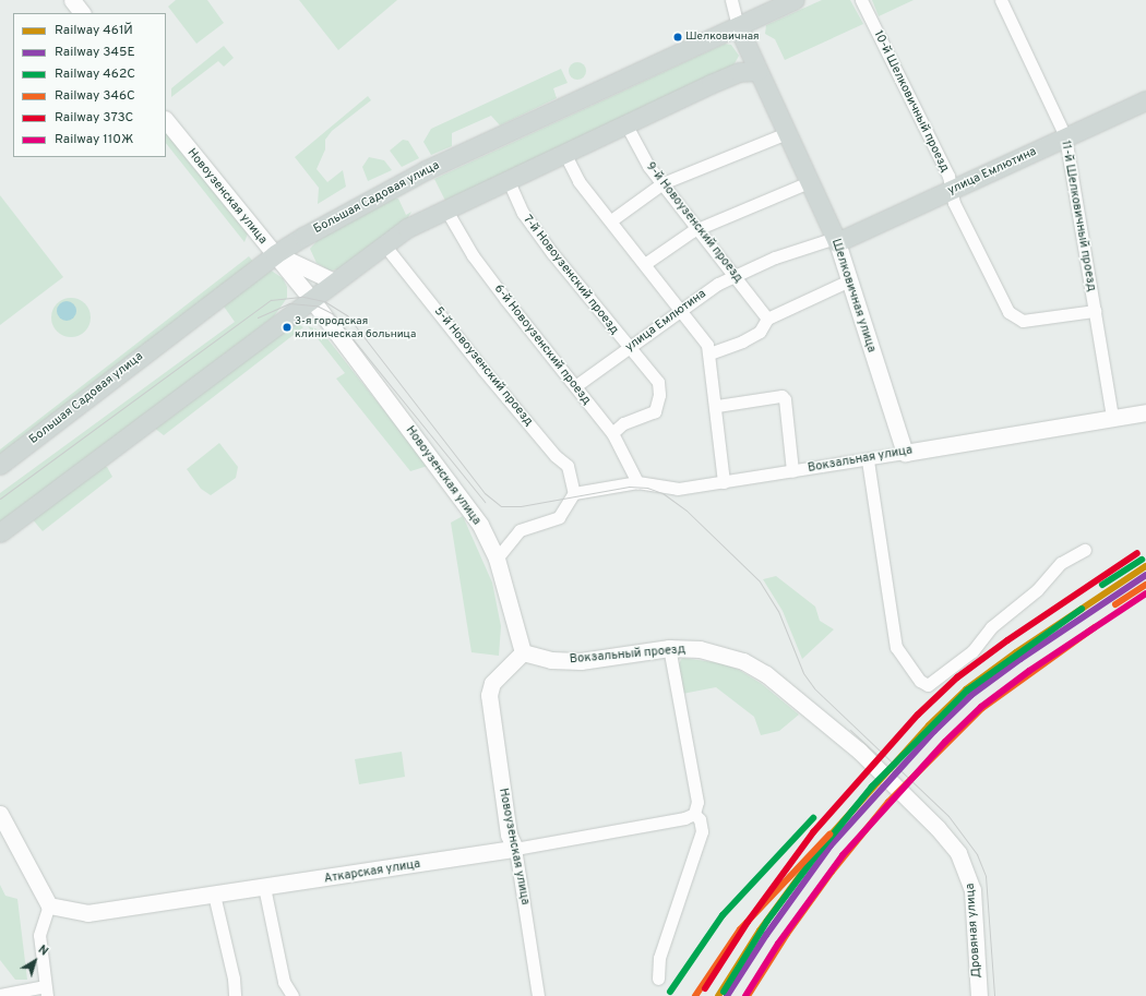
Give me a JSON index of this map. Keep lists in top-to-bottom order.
{
  "streets": {
    "main road": [
      "улица Емлютина",
      "Новоузенская улица",
      "Большая Садовая улица",
      "Шелковичная улица",
      "Вокзальная улица",
      "Вокзальный проезд",
      "Аткарская улица",
      "Дровяная улица"
    ],
    "street": [
      "10-й Шелковичный проезд",
      "11-й Шелковичный проезд",
      "9-й Новоузенский проезд",
      "7-й Новоузенский проезд",
      "6-й Новоузенский проезд",
      "5-й Новоузенский проезд"
    ]
  },
  "crossings": [
    ["10-й Шелковичный проезд", "улица Емлютина"],
    ["10-й Шелковичный проезд", "11-й Шелковичный проезд"],
    ["улица Емлютина", "11-й Шелковичный проезд"],
    ["улица Емлютина", "9-й Новоузенский проезд"],
    ["улица Емлютина", "7-й Новоузенский проезд"],
    ["улица Емлютина", "Шелковичная улица"],
    ["улица Емлютина", "6-й Новоузенский проезд"],
    ["Новоузенская улица", "Большая Садовая улица"],
    ["Новоузенская улица", "Вокзальный проезд"],
    ["Новоузенская улица", "Аткарская улица"],
    ["Большая Садовая улица", "Шелковичная улица"],
    ["11-й Шелковичный проезд", "Вокзальная улица"],
    ["7-й Новоузенский проезд", "6-й Новоузенский проезд"],
    ["Шелковичная улица", "Вокзальная улица"],
    ["6-й Новоузенский проезд", "Вокзальная улица"],
    ["5-й Новоузенский проезд", "Вокзальная улица"],
    ["Вокзальный проезд", "Дровяная улица"]
  ],
  "places": ["Шелковичная", "3-я городская клиническая больница"],
  "lines": [
    "rail line 373C",
    "rail line 462С",
    "rail line 461Й",
    "rail line 345Е",
    "rail line 346С",
    "rail line 110Ж"
  ],
  "legend": [
    "Railway 461Й",
    "Railway 345Е",
    "Railway 462С",
    "Railway 346С",
    "Railway 373C",
    "Railway 110Ж"
  ],
  "north": "top right"
}
